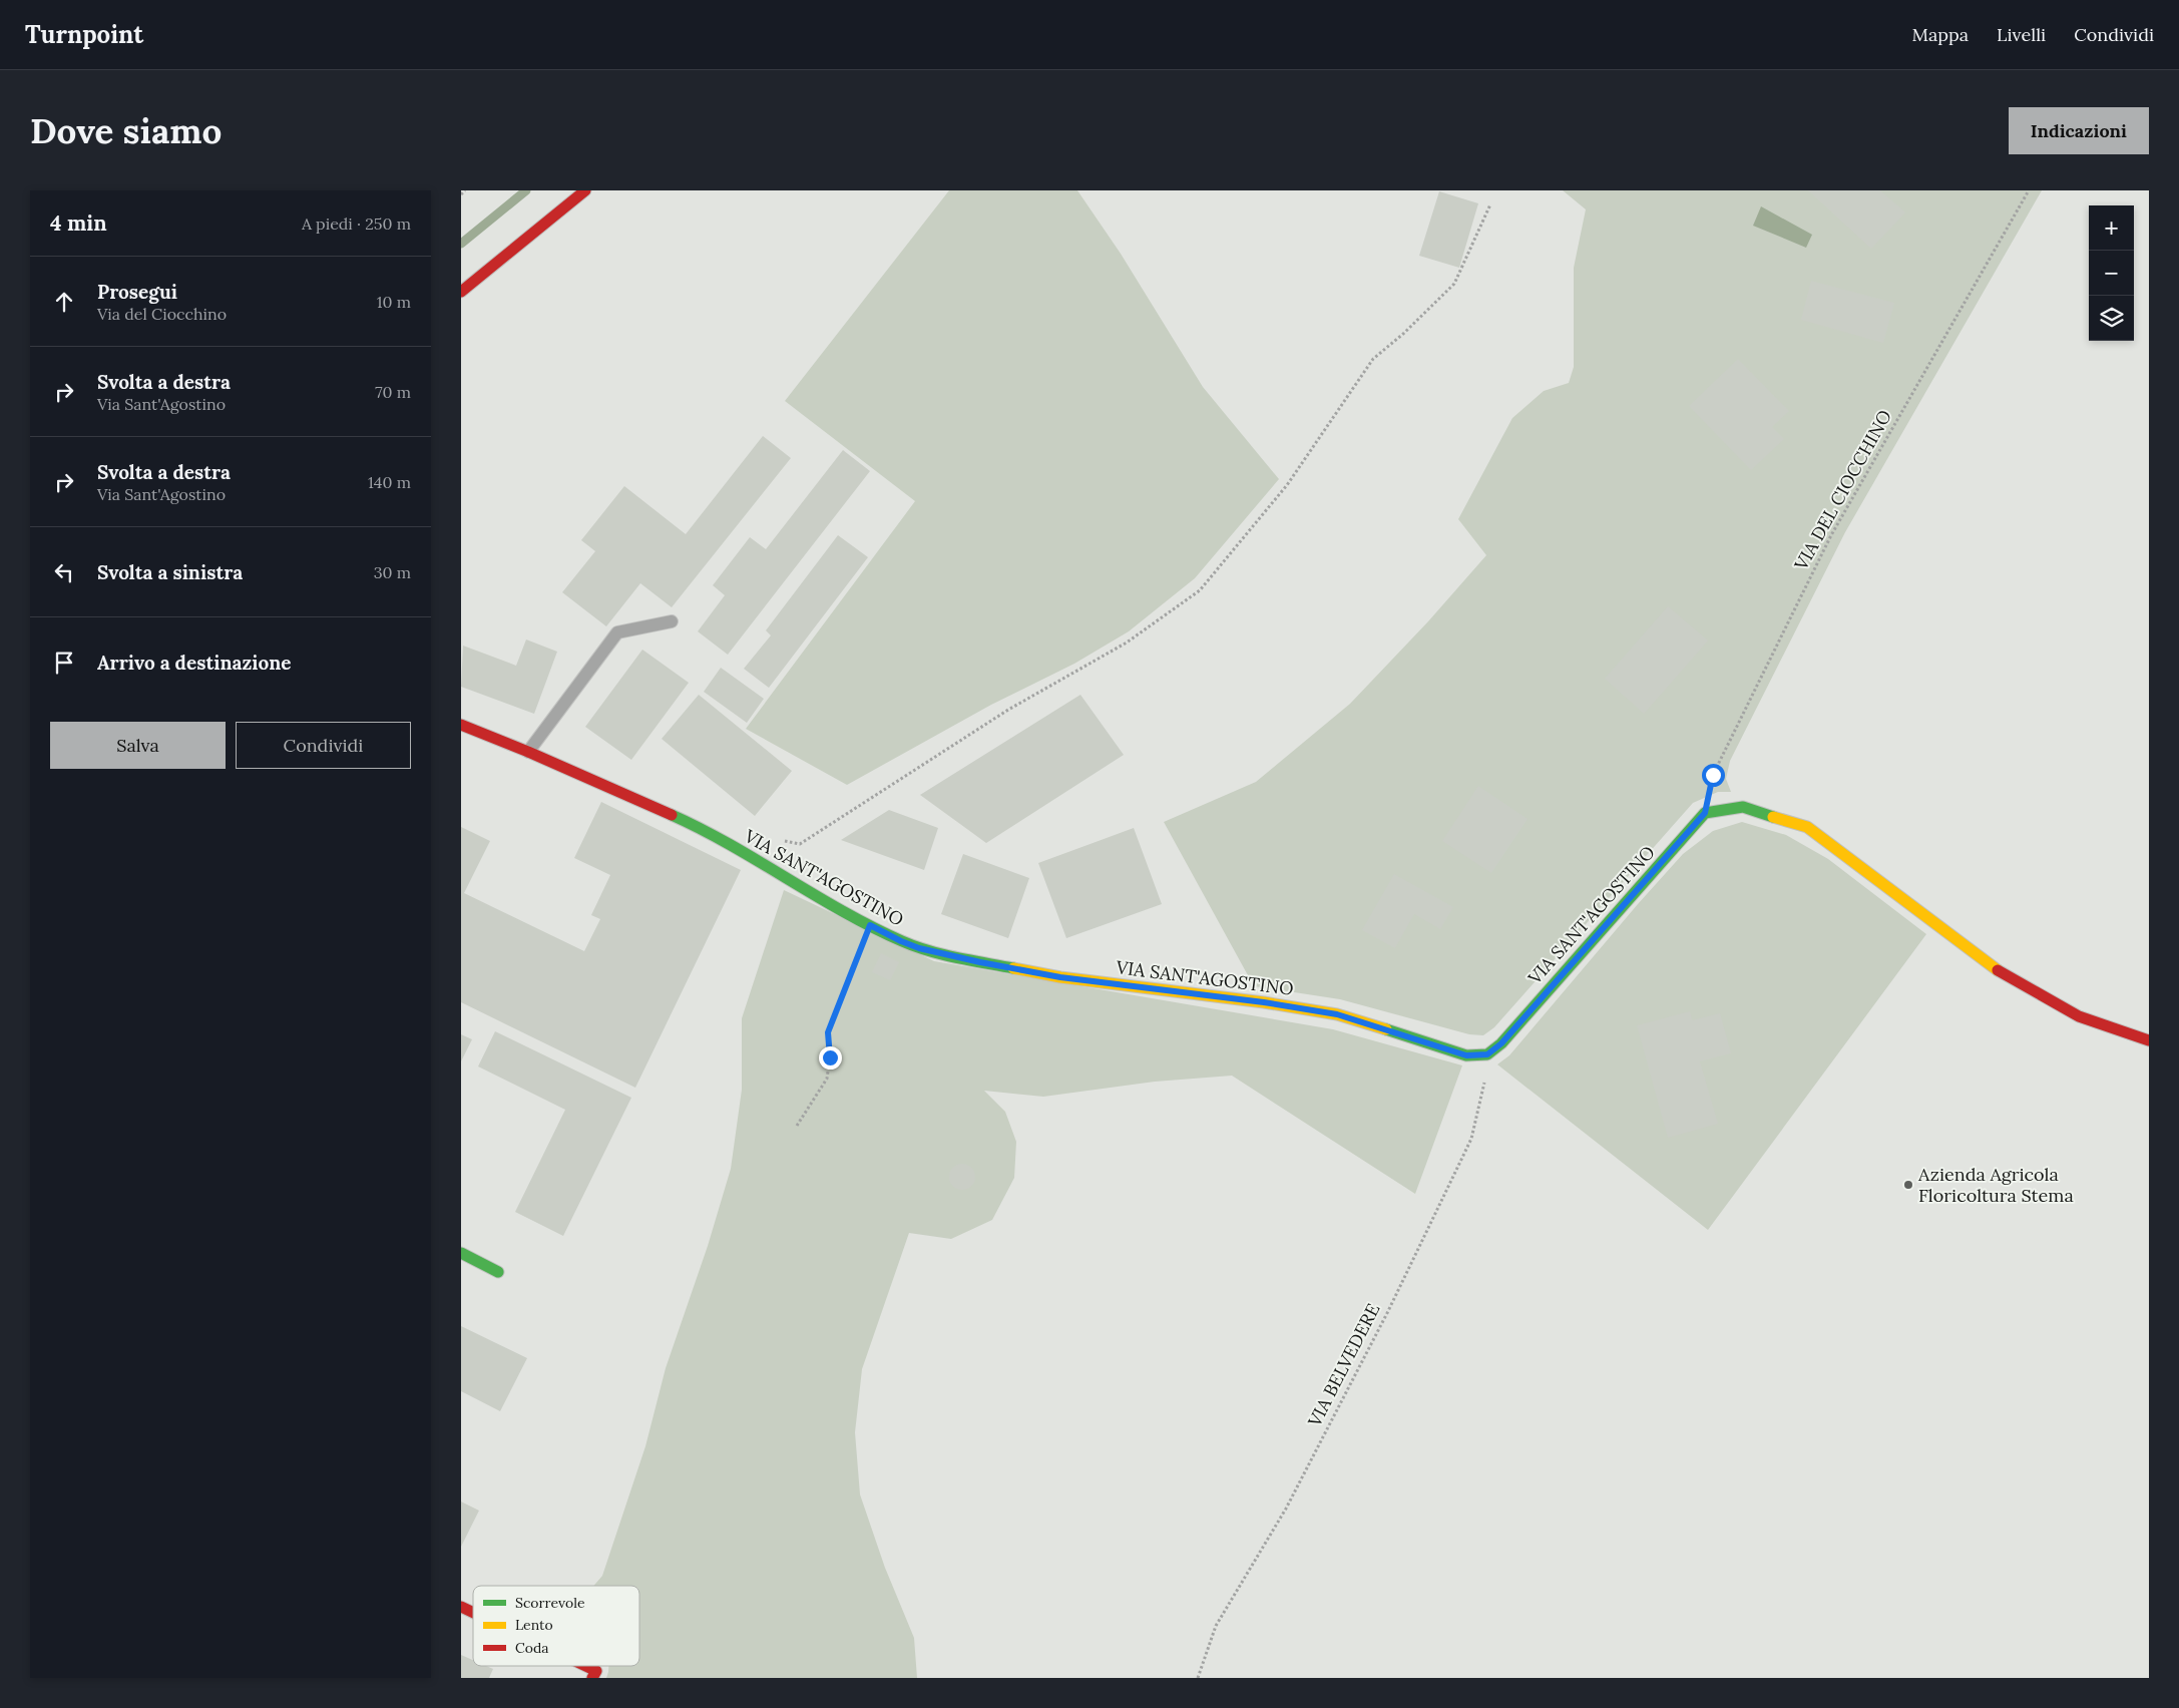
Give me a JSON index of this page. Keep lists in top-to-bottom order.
{
  "streets": {
    "street": ["VIA SANT'AGOSTINO"],
    "path": ["VIA DEL CIOCCHINO", "VIA BELVEDERE"]
  },
  "crossings": [
    ["VIA DEL CIOCCHINO", "VIA SANT'AGOSTINO"],
    ["VIA SANT'AGOSTINO", "VIA BELVEDERE"]
  ],
  "places": ["Azienda Agricola Floricoltura Stema"],
  "legend": ["Scorrevole", "Lento", "Coda"],
  "page": {
    "header": "Turnpoint",
    "nav": ["Mappa", "Livelli", "Condividi"],
    "buttons": [
      "Indicazioni",
      ["Salva", "Condividi"]
    ],
    "title": "Dove siamo",
    "heading": ["4 min", "A piedi · 250 m"],
    "map_buttons": ["+", "−"],
    "list": [
      ["Prosegui", "Via del Ciocchino", "10 m"],
      ["Svolta a destra", "Via Sant'Agostino", "70 m"],
      ["Svolta a destra", "Via Sant'Agostino", "140 m"],
      ["Svolta a sinistra", "30 m"],
      "Arrivo a destinazione"
    ]
  }
}
